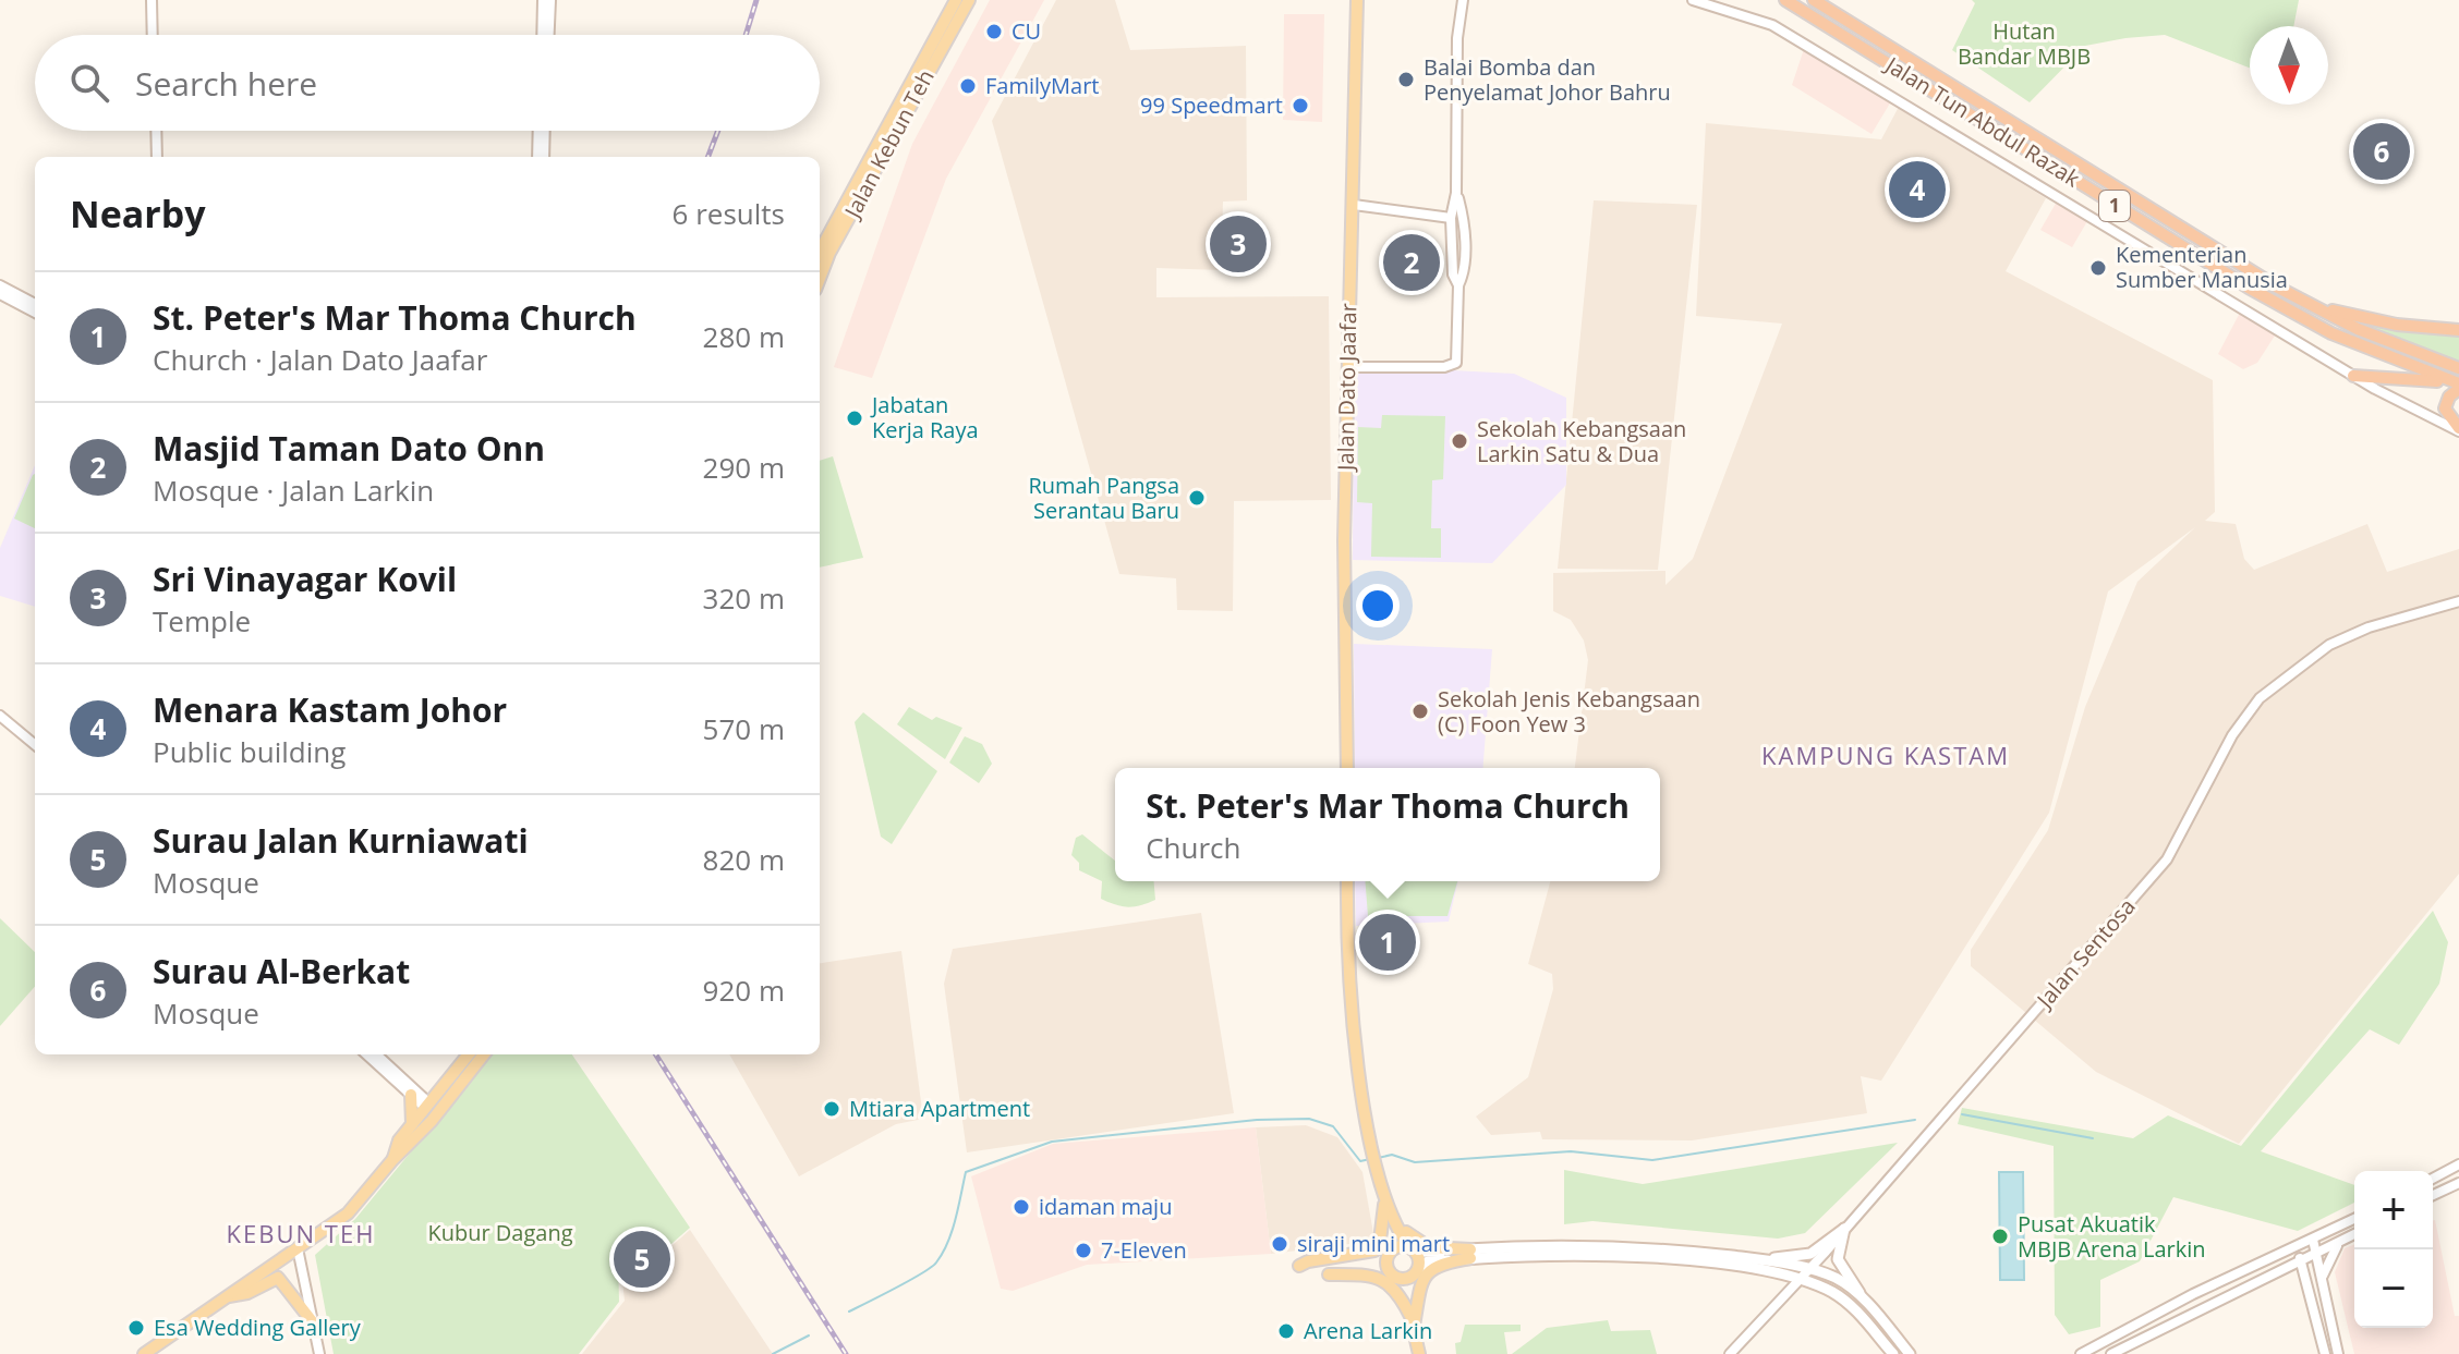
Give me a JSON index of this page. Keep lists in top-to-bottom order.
{
  "streets": {
    "highway": ["Jalan Tun Abdul Razak", "1"],
    "main road": ["Jalan Kebun Teh", "Jalan Dato Jaafar"],
    "street": ["Jalan Sentosa"]
  },
  "districts": ["KAMPUNG KASTAM", "KEBUN TEH"],
  "parks": ["Hutan Bandar MBJB", "Kubur Dagang"],
  "places": [
    "CU",
    "Balai Bomba dan Penyelamat Johor Bahru",
    "FamilyMart",
    "99 Speedmart",
    "Kementerian Sumber Manusia",
    "Jabatan Kerja Raya",
    "Sekolah Kebangsaan Larkin Satu & Dua",
    "Rumah Pangsa Serantau Baru",
    "Sekolah Jenis Kebangsaan (C) Foon Yew 3",
    "Mtiara Apartment",
    "idaman maju",
    "Pusat Akuatik MBJB Arena Larkin",
    "siraji mini mart",
    "7-Eleven",
    "Esa Wedding Gallery",
    "Arena Larkin"
  ],
  "north": "bottom",
  "page": {
    "search": "Search here",
    "pins": [
      "6",
      "4",
      "3",
      "2",
      "1",
      "5"
    ],
    "heading": ["Nearby", "6 results"],
    "list": [
      {
        "mark": "1",
        "name": "St. Peter's Mar Thoma Church",
        "note": "Church · Jalan Dato Jaafar",
        "value": "280 m"
      },
      {
        "mark": "2",
        "name": "Masjid Taman Dato Onn",
        "note": "Mosque · Jalan Larkin",
        "value": "290 m"
      },
      {
        "mark": "3",
        "name": "Sri Vinayagar Kovil",
        "note": "Temple",
        "value": "320 m"
      },
      {
        "mark": "4",
        "name": "Menara Kastam Johor",
        "note": "Public building",
        "value": "570 m"
      },
      {
        "mark": "5",
        "name": "Surau Jalan Kurniawati",
        "note": "Mosque",
        "value": "820 m"
      },
      {
        "mark": "6",
        "name": "Surau Al-Berkat",
        "note": "Mosque",
        "value": "920 m"
      }
    ],
    "popup": ["St. Peter's Mar Thoma Church", "Church"],
    "map_buttons": ["+", "−"]
  }
}
